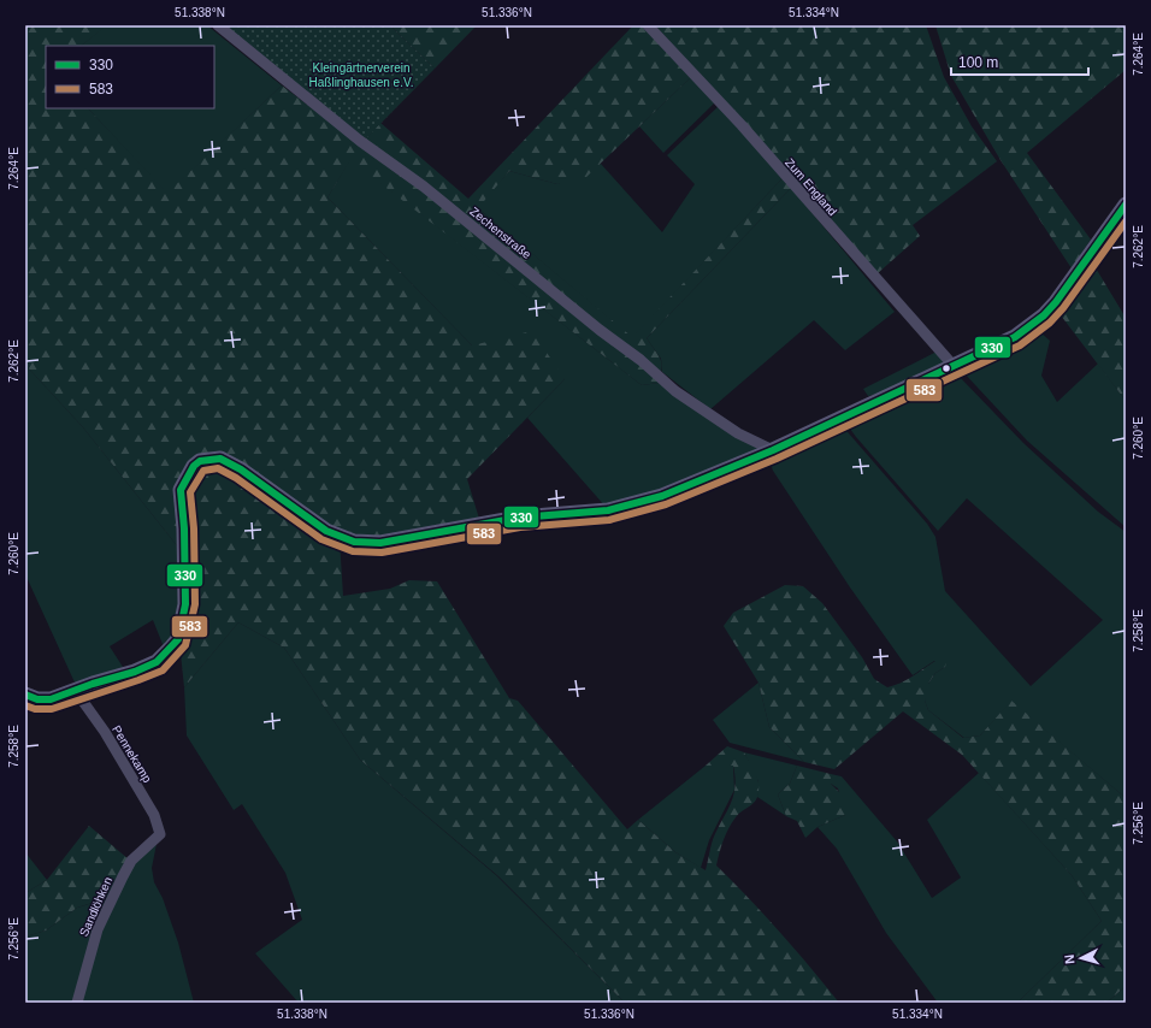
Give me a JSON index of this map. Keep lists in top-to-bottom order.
{
  "streets": {
    "street": [
      "Zum England",
      "Zechenstraße",
      "Pennekamp",
      "Sandlöhken"
    ]
  },
  "crossings": [
    ["Pennekamp", "Sandlöhken"]
  ],
  "parks": ["Kleingärtnerverein Haßlinghausen e.V."],
  "lines": ["transit line 330", "transit line 583"],
  "legend": ["330", "583"],
  "scale_bar": "100 m",
  "north": "left",
  "coordinates": [
    "51.338°N",
    "51.336°N",
    "51.334°N",
    "7.264°E",
    "7.262°E",
    "7.260°E",
    "7.258°E",
    "7.256°E"
  ]
}
